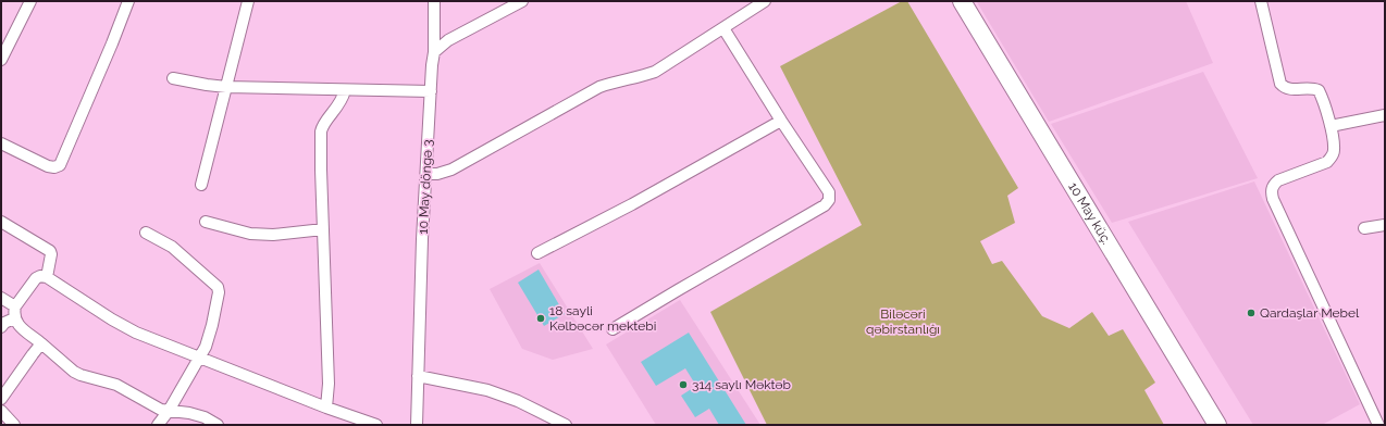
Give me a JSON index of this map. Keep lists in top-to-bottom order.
{
  "streets": {
    "main road": ["10 May küç."],
    "street": ["10 May döngə 3"]
  },
  "parks": ["Biləcəri qəbirstanlığı"],
  "places": ["Qardaşlar Mebel", "18 sayli Kəlbəcər mektebi", "314 saylı Məktəb"]
}
